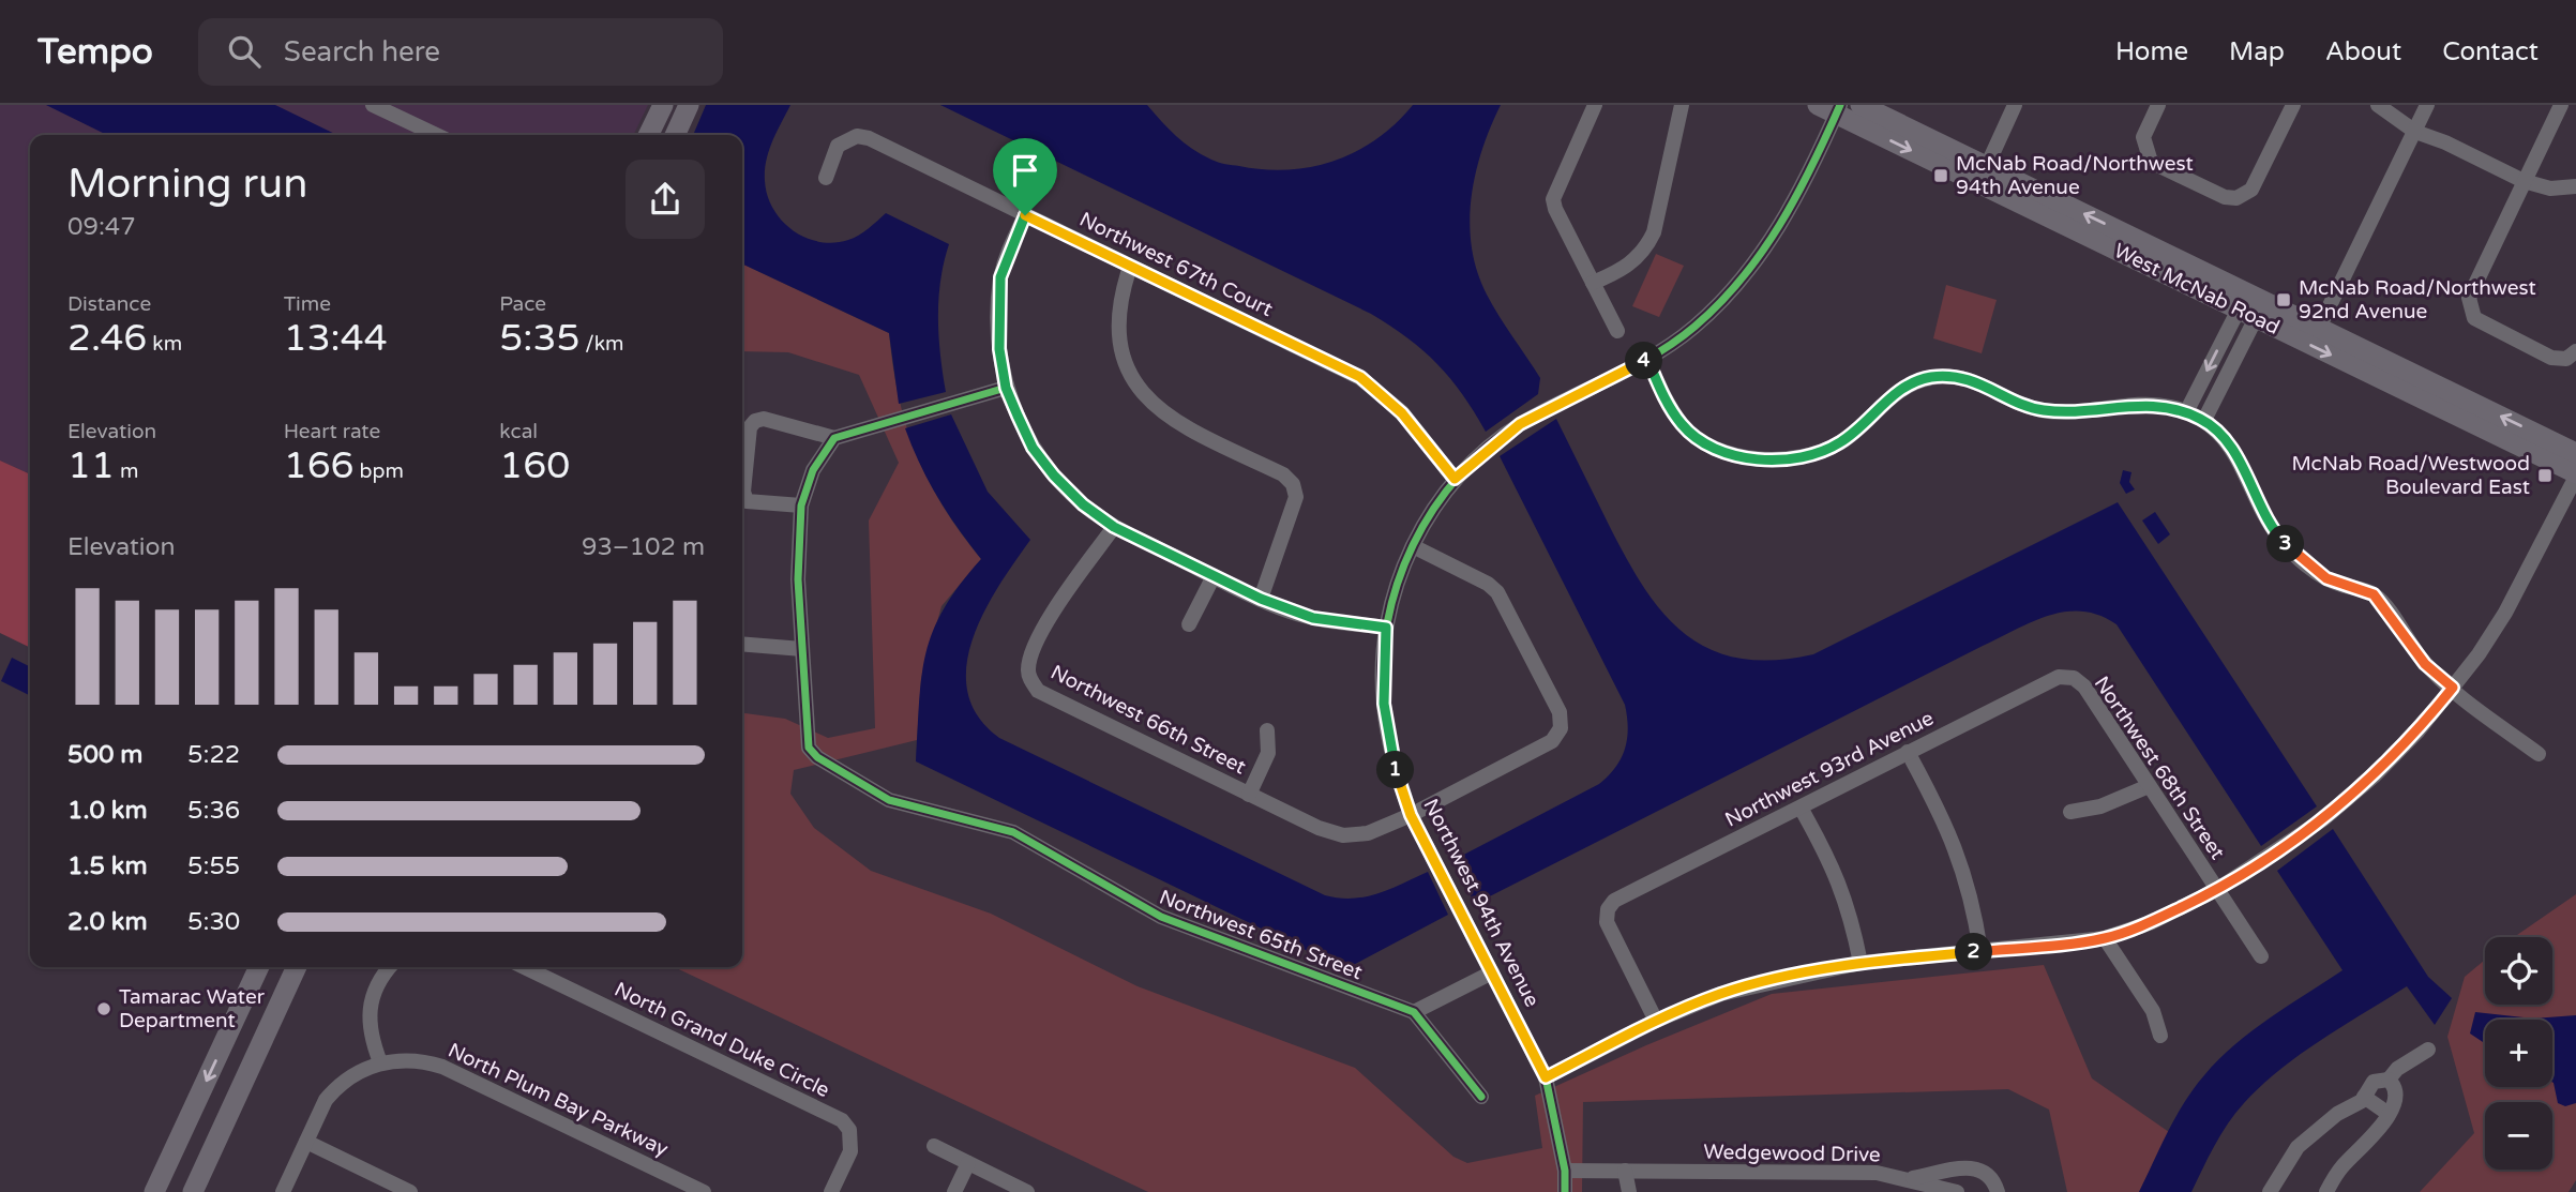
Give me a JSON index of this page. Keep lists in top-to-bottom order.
{
  "streets": {
    "main road": ["West McNab Road"],
    "street": [
      "Northwest 67th Court",
      "Northwest 66th Street",
      "Northwest 68th Street",
      "Northwest 93rd Avenue",
      "Northwest 94th Avenue",
      "Northwest 65th Street",
      "North Grand Duke Circle",
      "North Plum Bay Parkway",
      "Wedgewood Drive"
    ]
  },
  "crossings": [
    ["Northwest 67th Court", "Northwest 94th Avenue"],
    ["West McNab Road", "Northwest 94th Avenue"],
    ["Northwest 66th Street", "Northwest 94th Avenue"],
    ["Northwest 68th Street", "Northwest 93rd Avenue"],
    ["Northwest 94th Avenue", "Wedgewood Drive"]
  ],
  "places": {
    "transit": ["McNab Road/Northwest 94th Avenue", "McNab Road/Northwest 92nd Avenue", "McNab Road/Westwood Boulevard East"],
    "other": ["Tamarac Water Department"]
  },
  "page": {
    "header": "Tempo",
    "search": "Search here",
    "nav": [
      "Home",
      "Map",
      "About",
      "Contact"
    ],
    "heading": ["Morning run", "09:47"],
    "stats": [
      ["Distance", "2.46 km"],
      ["Time", "13:44"],
      ["Pace", "5:35 /km"],
      ["Elevation", "11 m"],
      ["Heart rate", "166 bpm"],
      ["kcal", "160"]
    ],
    "pins": [
      "4",
      "3",
      "1",
      "2"
    ],
    "chart": ["Elevation", "93–102 m"],
    "list": [
      {
        "name": "500 m",
        "note": "5:22"
      },
      {
        "name": "1.0 km",
        "note": "5:36"
      },
      {
        "name": "1.5 km",
        "note": "5:55"
      },
      {
        "name": "2.0 km",
        "note": "5:30"
      }
    ],
    "map_buttons": ["+", "−"]
  }
}
